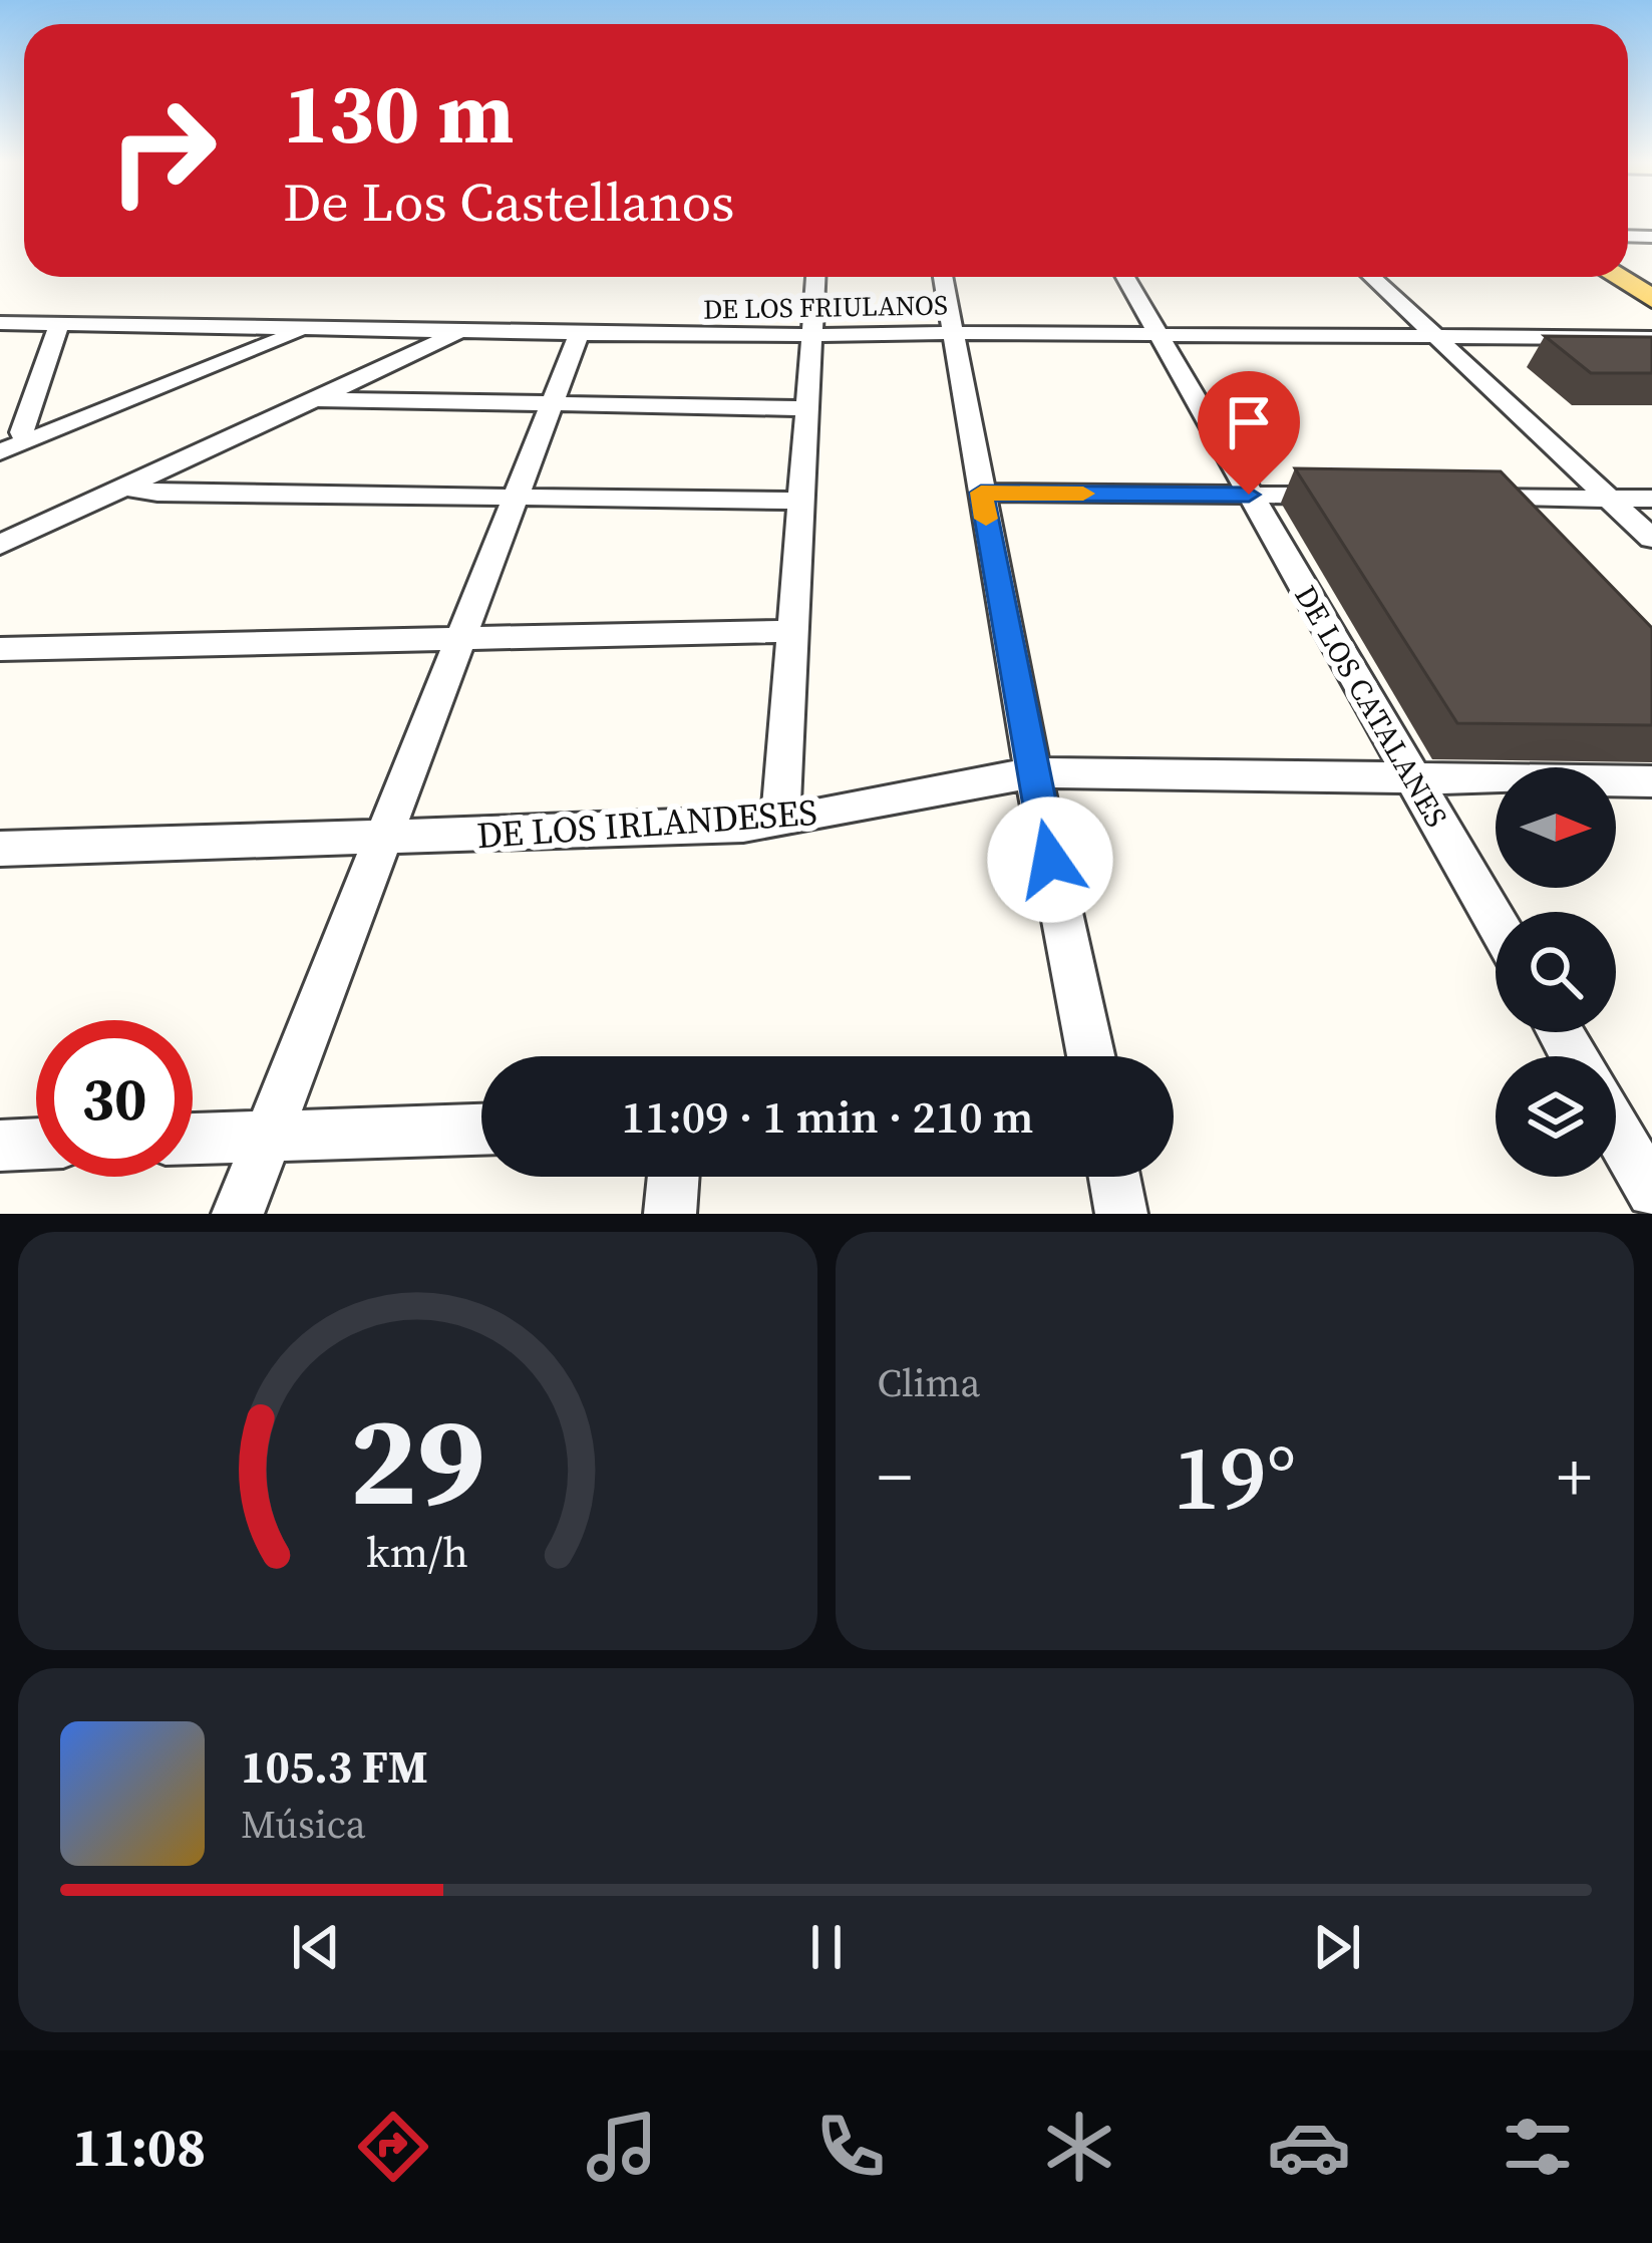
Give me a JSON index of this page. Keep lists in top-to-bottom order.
{
  "streets": {
    "street": ["DE LOS FRIULANOS", "DE LOS CATALANES", "DE LOS IRLANDESES"]
  },
  "crossings": [
    ["DE LOS FRIULANOS", "DE LOS CATALANES"],
    ["DE LOS CATALANES", "DE LOS IRLANDESES"]
  ],
  "north": "right",
  "page": {
    "turn": ["130 m", "De Los Castellanos"],
    "limit": "30",
    "trip": "11:09 · 1 min · 210 m",
    "tile": "Clima",
    "heat": ["−", "19°", "+"],
    "song": ["105.3 FM", "Música"],
    "tabs": "11:08",
    "gauge": ["29", "km/h"]
  }
}
